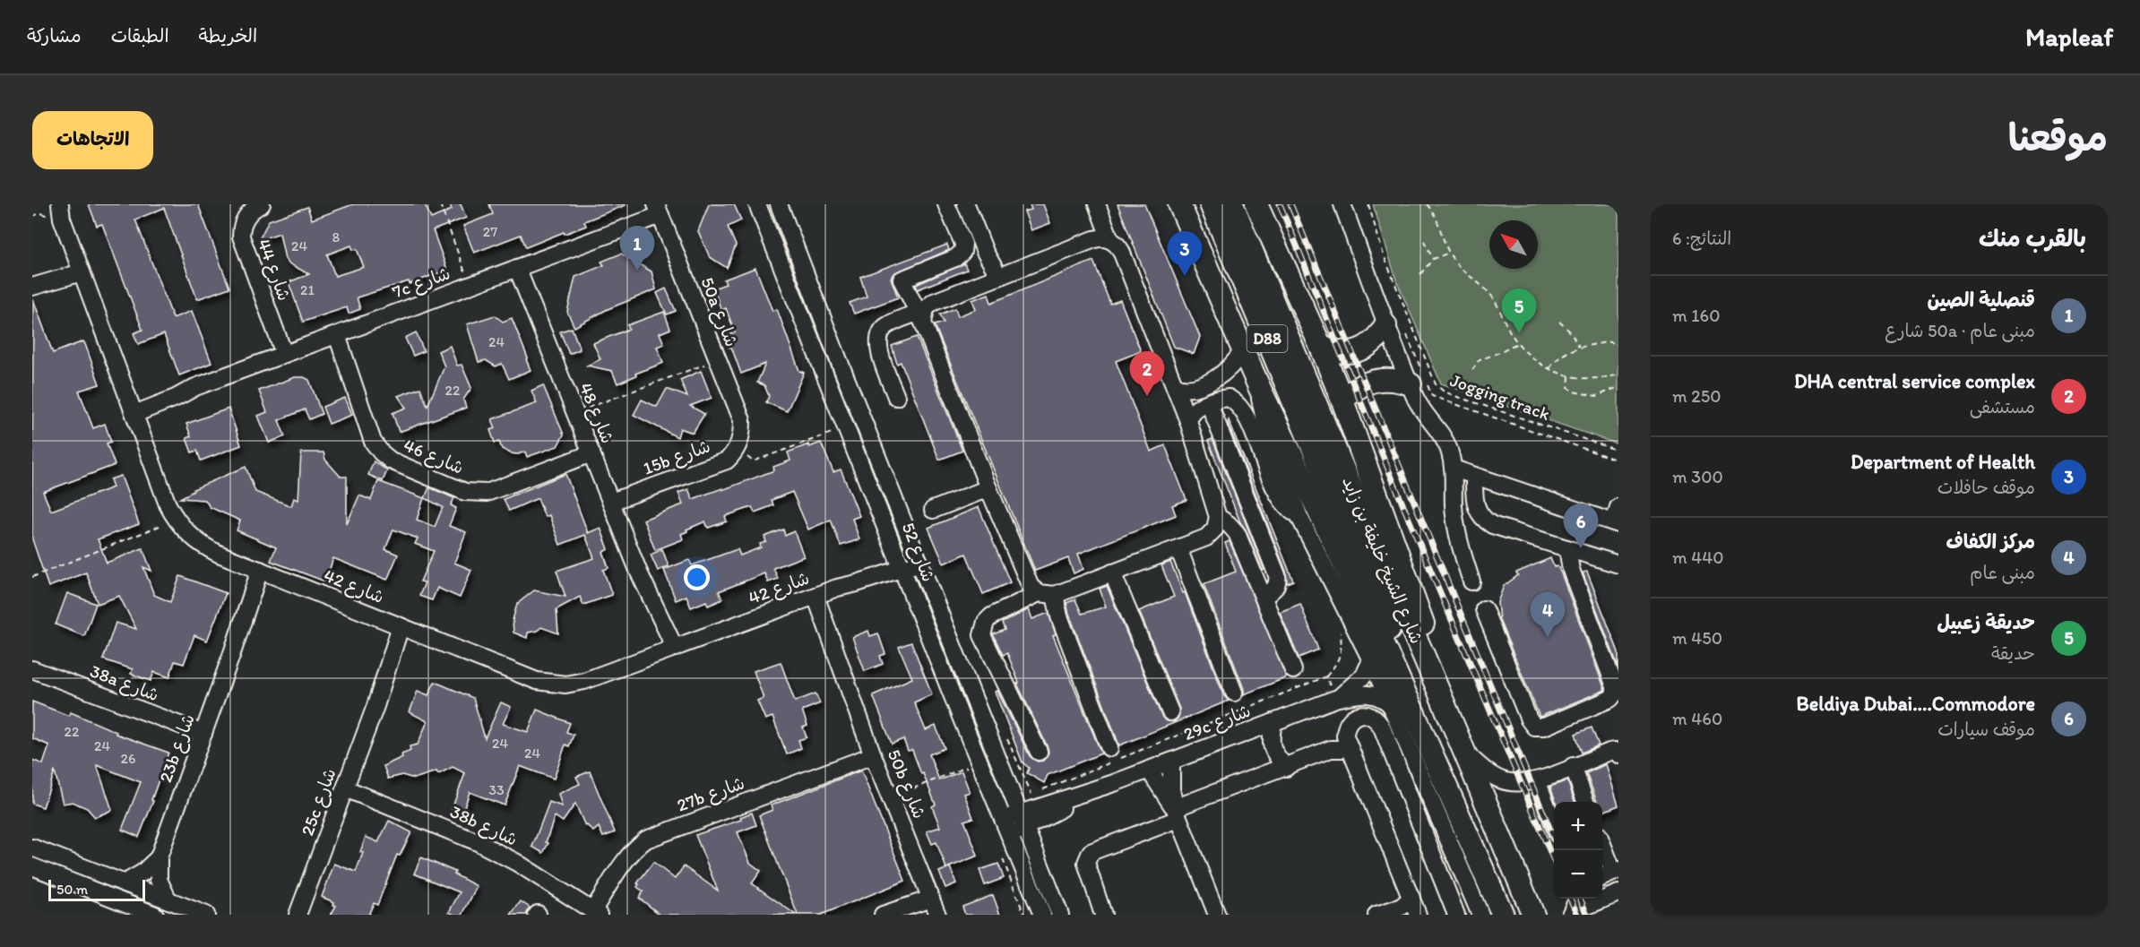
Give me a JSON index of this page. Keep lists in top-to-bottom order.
{
  "streets": {
    "main road": ["D88", "شارع الشيخ خليفة بن زايد"],
    "street": [
      "شارع 44",
      "7c شارع",
      "50a شارع",
      "شارع 48",
      "شارع 46",
      "15b شارع",
      "شارع 52",
      "شارع 42",
      "38a شارع",
      "29c شارع",
      "23b شارع",
      "50b شارع",
      "27b شارع",
      "25c شارع",
      "38b شارع"
    ],
    "path": ["Jogging track"]
  },
  "crossings": [
    ["شارع 44", "7c شارع"],
    ["7c شارع", "50a شارع"],
    ["7c شارع", "شارع 48"],
    ["7c شارع", "شارع 46"],
    ["7c شارع", "شارع 42"],
    ["50a شارع", "15b شارع"],
    ["شارع 48", "شارع 46"],
    ["شارع 48", "15b شارع"],
    ["شارع 48", "شارع 42"],
    ["شارع 52", "شارع 42"],
    ["شارع 52", "29c شارع"],
    ["شارع 42", "23b شارع"],
    ["شارع 42", "50b شارع"],
    ["شارع 42", "25c شارع"],
    ["38a شارع", "23b شارع"],
    ["50b شارع", "27b شارع"],
    ["27b شارع", "38b شارع"],
    ["25c شارع", "38b شارع"]
  ],
  "house_numbers": [
    "27",
    "8",
    "24",
    "21",
    "24",
    "22",
    "22",
    "24",
    "24",
    "24",
    "26",
    "33"
  ],
  "scale_bar": "50 m",
  "north": "top left",
  "page": {
    "header": "Mapleaf",
    "nav": ["الخريطة", "الطبقات", "مشاركة"],
    "title": "موقعنا",
    "buttons": "الاتجاهات",
    "heading": ["بالقرب منك", "النتائج: 6"],
    "pins": [
      "1",
      "3",
      "5",
      "2",
      "6",
      "4"
    ],
    "list": [
      {
        "mark": "1",
        "name": "قنصلية الصين",
        "note": "مبنى عام · 50a شارع",
        "value": "160 m"
      },
      {
        "mark": "2",
        "name": "DHA central service complex",
        "note": "مستشفى",
        "value": "250 m"
      },
      {
        "mark": "3",
        "name": "Department of Health",
        "note": "موقف حافلات",
        "value": "300 m"
      },
      {
        "mark": "4",
        "name": "مركز الكفاف",
        "note": "مبنى عام",
        "value": "440 m"
      },
      {
        "mark": "5",
        "name": "حديقة زعبيل",
        "note": "حديقة",
        "value": "450 m"
      },
      {
        "mark": "6",
        "name": "Beldiya Dubai....Commodore",
        "note": "موقف سيارات",
        "value": "460 m"
      }
    ],
    "map_buttons": ["+", "−"],
    "scale": "50 m"
  }
}
